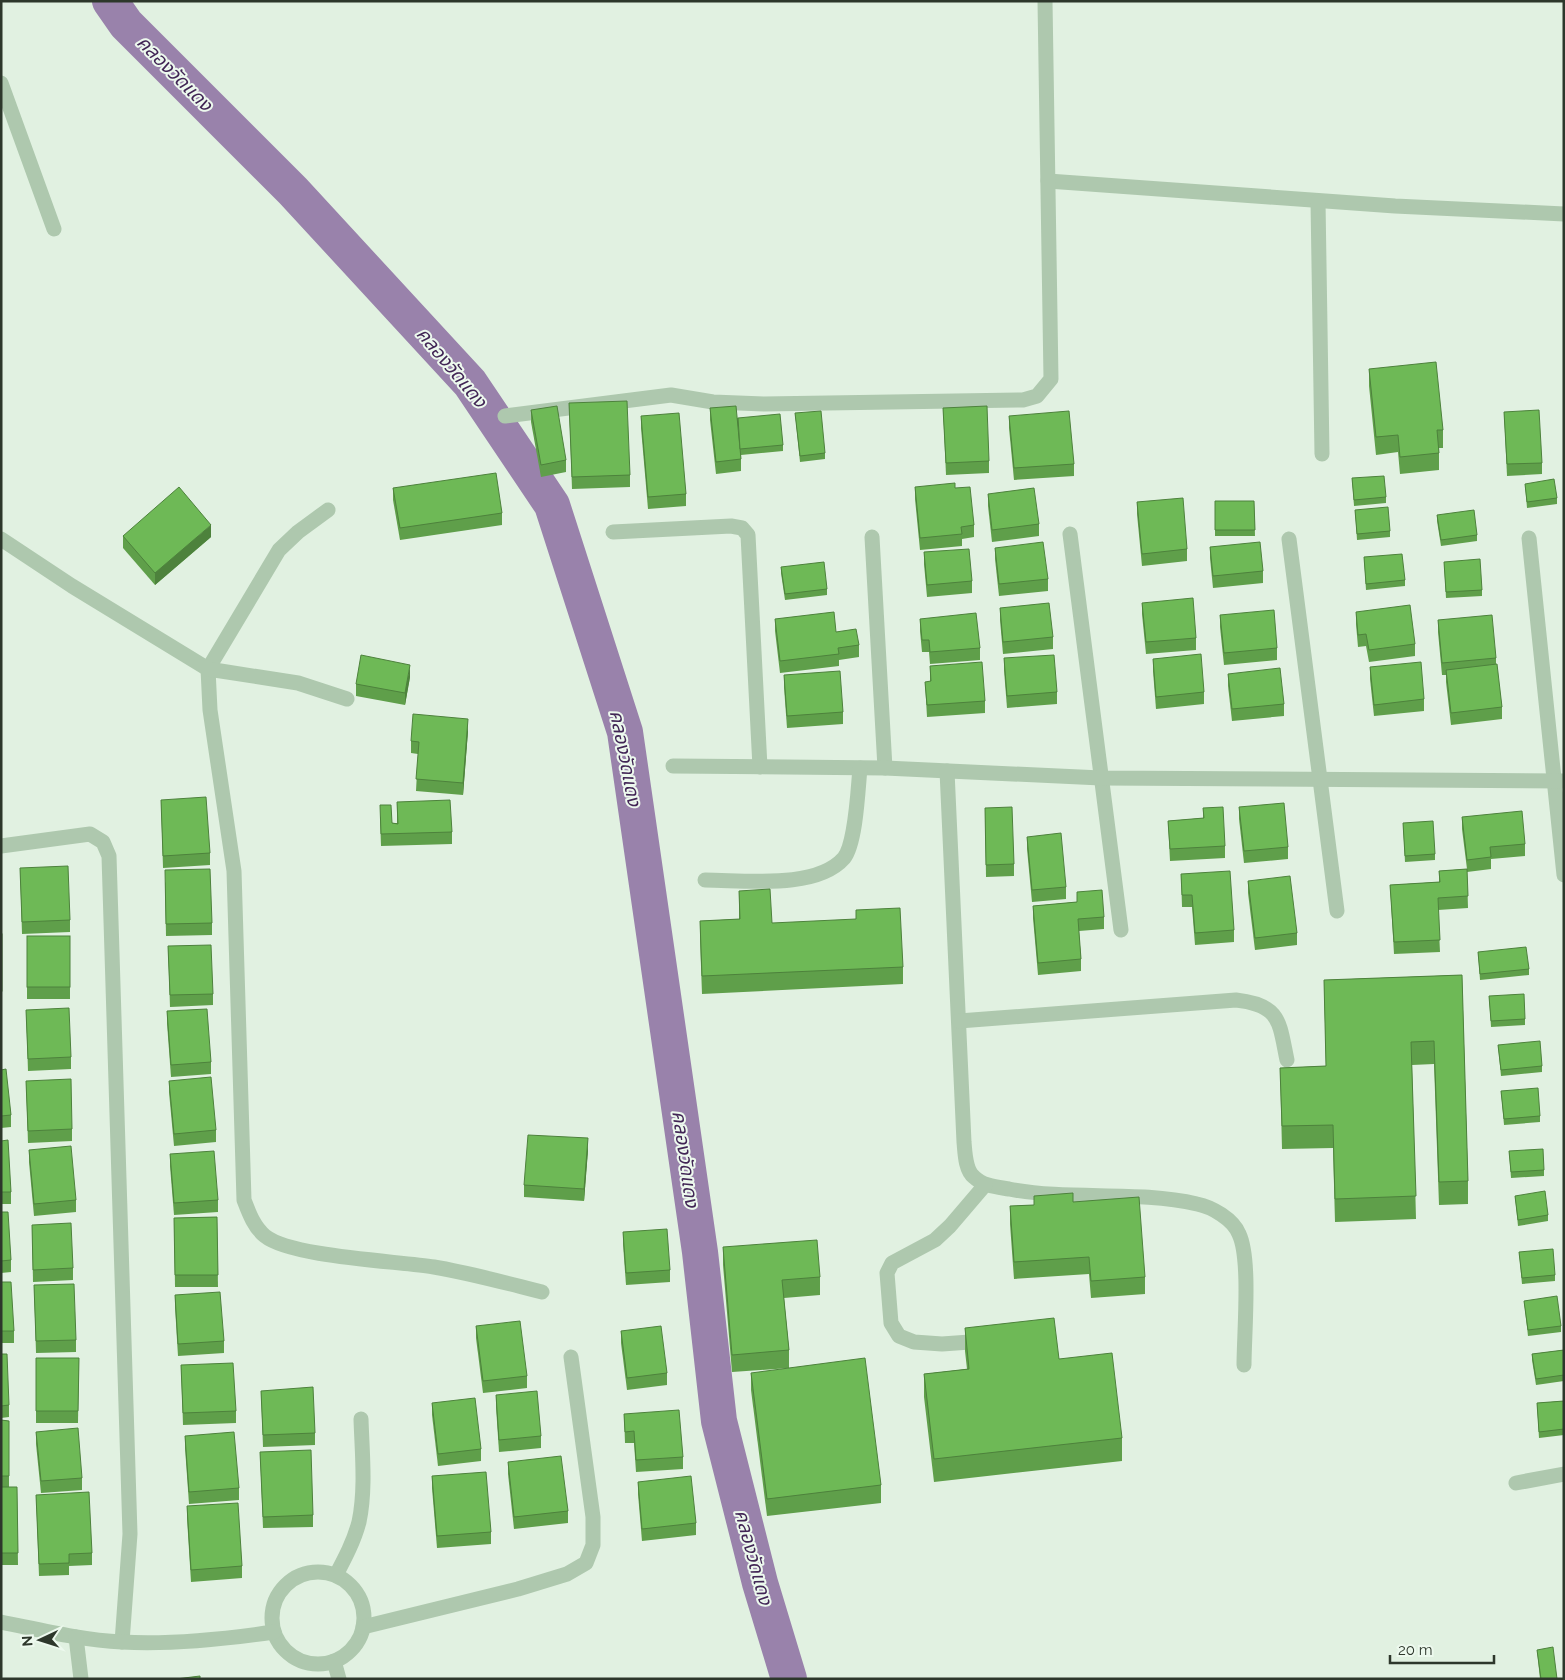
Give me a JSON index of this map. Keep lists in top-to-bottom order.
{
  "water": ["คลองวัดแดง"],
  "scale_bar": "20 m",
  "north": "left"
}
